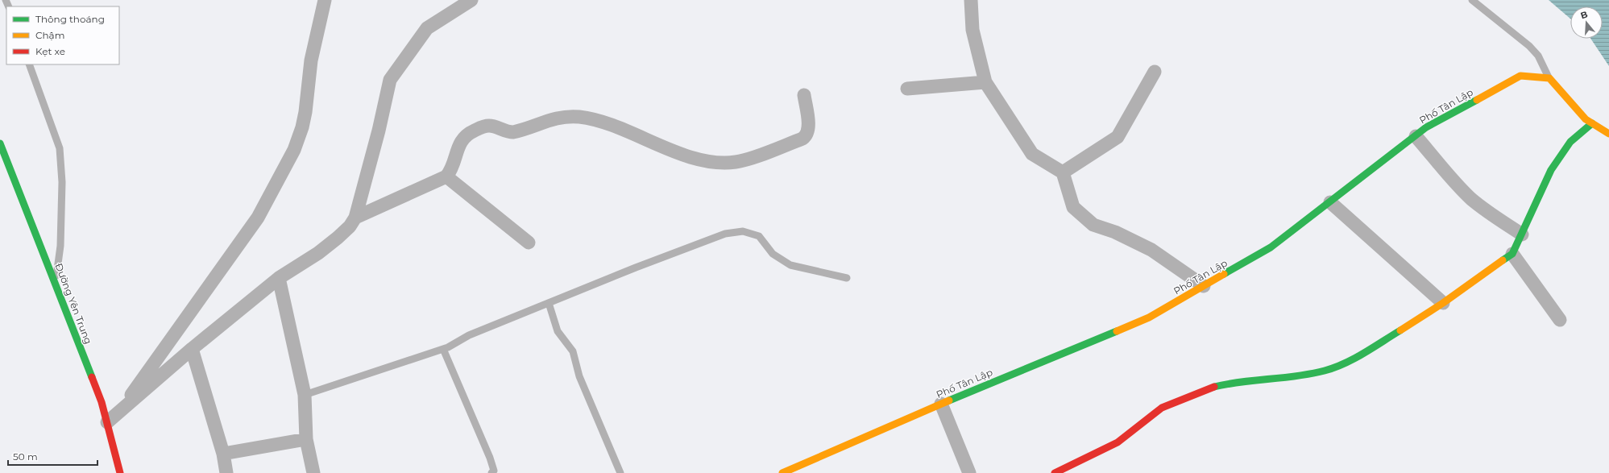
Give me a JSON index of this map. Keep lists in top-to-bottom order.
{
  "streets": {
    "street": ["Phố Tân Lập", "Đường Yên Trung"]
  },
  "legend": ["Thông thoáng", "Chậm", "Kẹt xe"],
  "scale_bar": "50 m",
  "north": "top"
}
